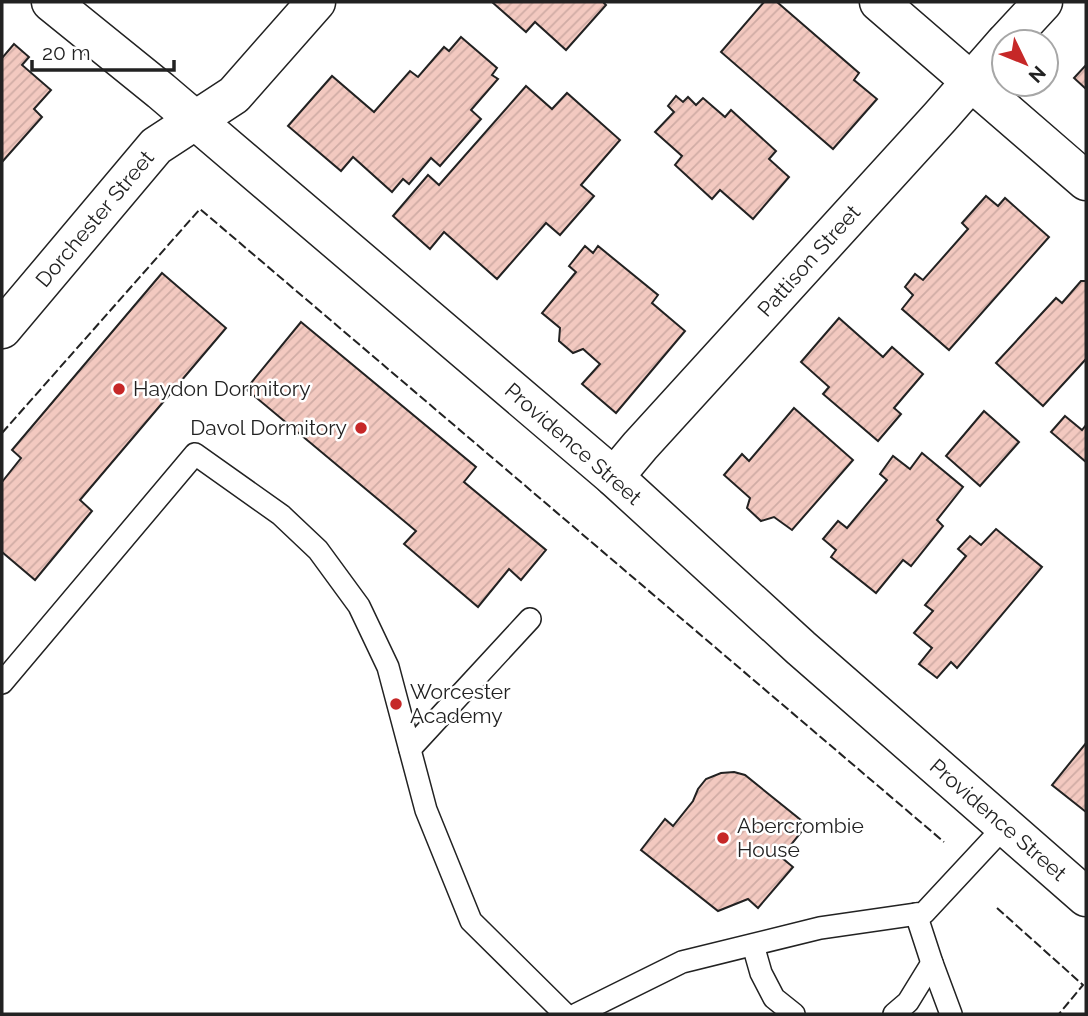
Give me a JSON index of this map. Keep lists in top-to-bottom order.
{
  "streets": {
    "street": ["Dorchester Street", "Pattison Street", "Providence Street"]
  },
  "crossings": [
    ["Dorchester Street", "Providence Street"],
    ["Pattison Street", "Providence Street"]
  ],
  "places": [
    "Haydon Dormitory",
    "Davol Dormitory",
    "Worcester Academy",
    "Abercrombie House"
  ],
  "scale_bar": "20 m",
  "north": "bottom right"
}
